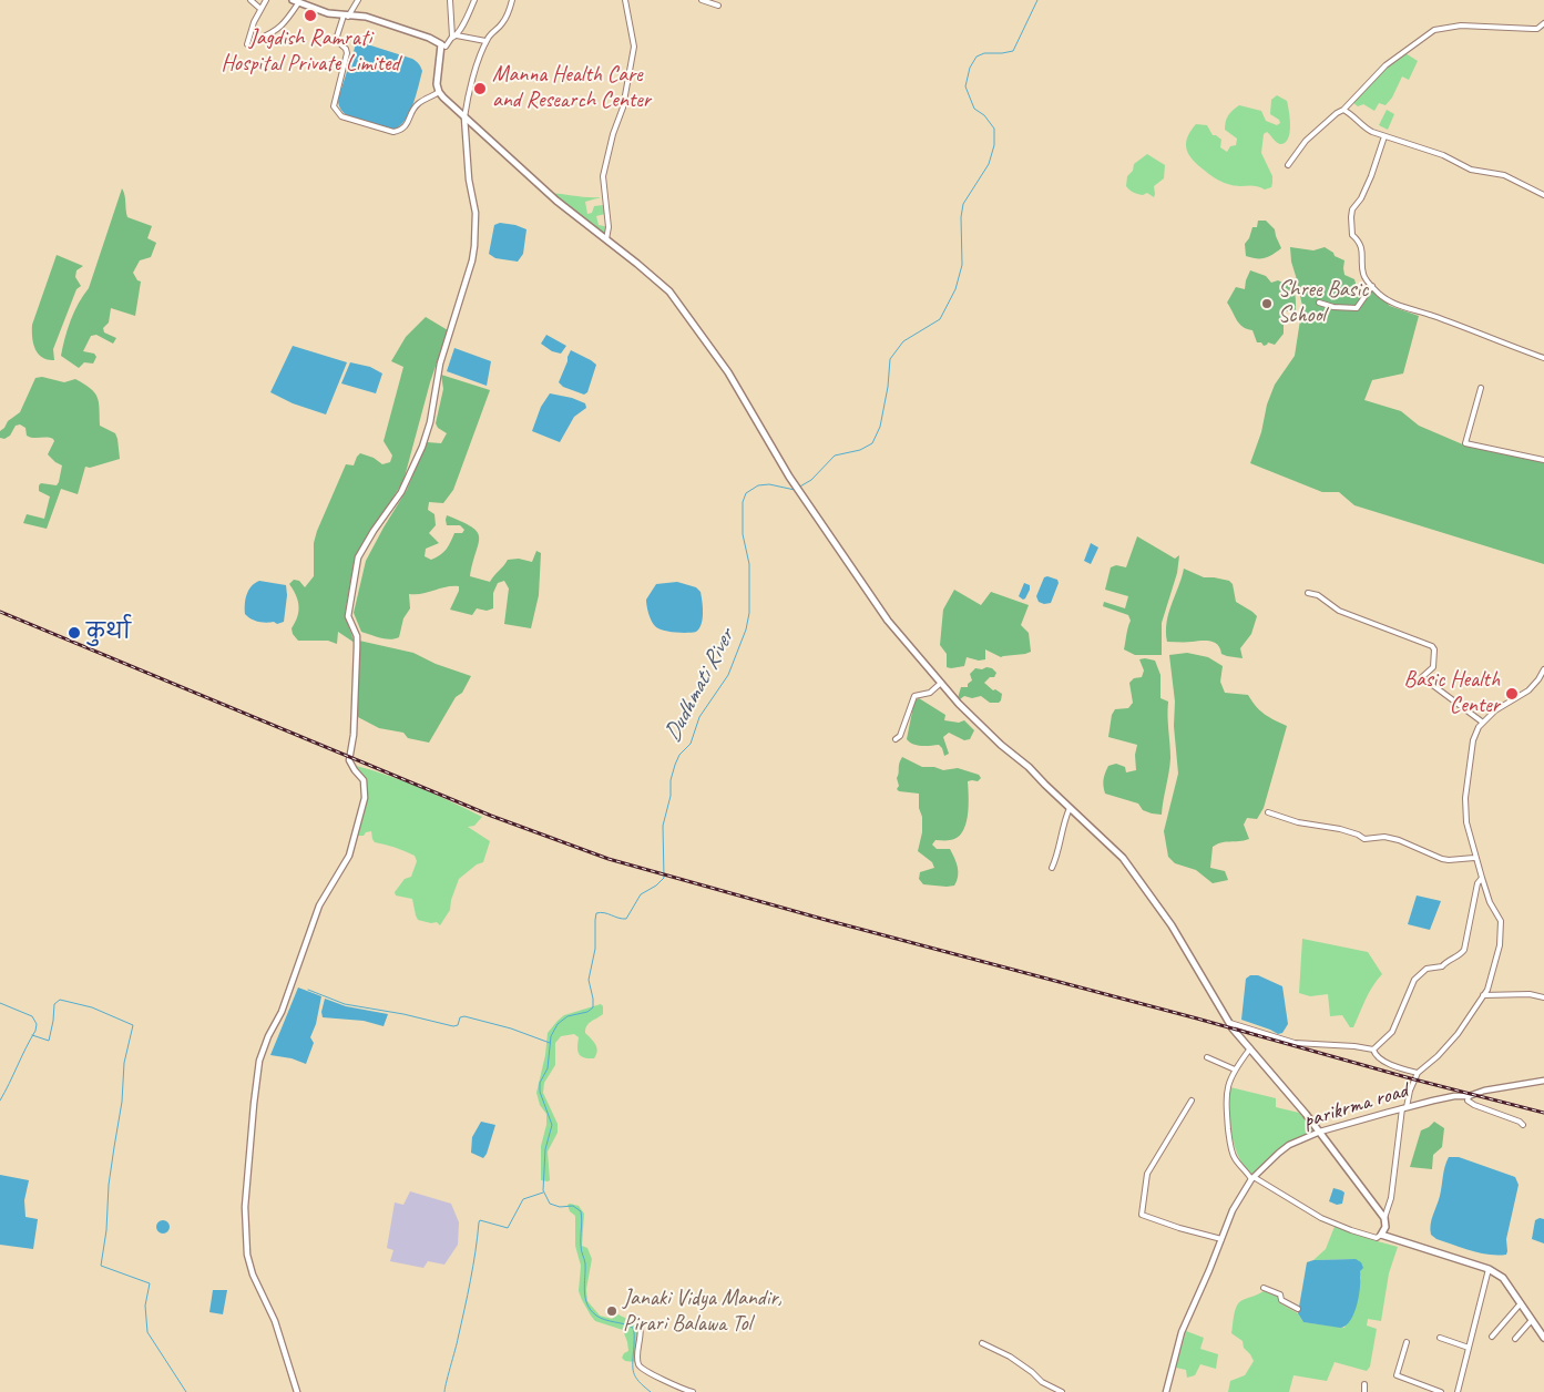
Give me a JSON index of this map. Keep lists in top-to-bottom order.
{
  "streets": {
    "street": ["parikrma road"]
  },
  "water": ["Dudhmati River"],
  "places": [
    "Jagdish Ramrati Hospital Private Limited",
    "Manna Health Care and Research Center",
    "Shree Basic School",
    "कुर्था",
    "Basic Health Center",
    "Janaki Vidya Mandir, Pirari Balawa Tol"
  ]
}
